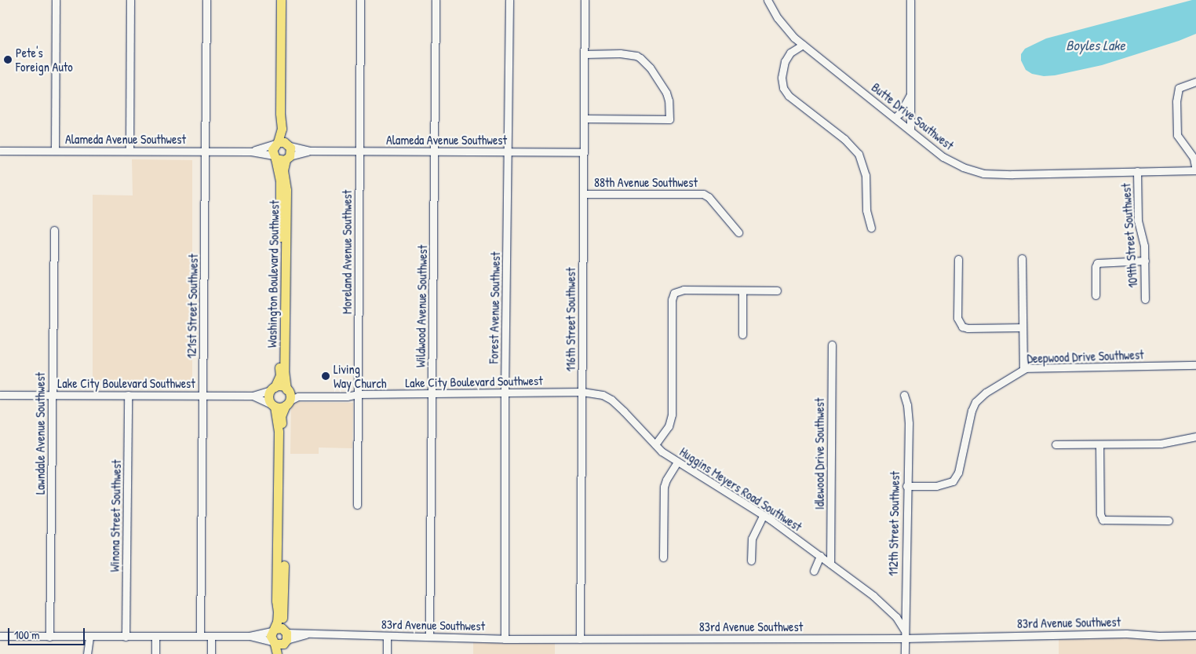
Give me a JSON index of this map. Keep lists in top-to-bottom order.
{
  "streets": {
    "main road": ["Washington Boulevard Southwest"],
    "street": [
      "Butte Drive Southwest",
      "Alameda Avenue Southwest",
      "88th Avenue Southwest",
      "109th Street Southwest",
      "Moreland Avenue Southwest",
      "121st Street Southwest",
      "Wildwood Avenue Southwest",
      "Forest Avenue Southwest",
      "116th Street Southwest",
      "Deepwood Drive Southwest",
      "Lake City Boulevard Southwest",
      "Lawndale Avenue Southwest",
      "Idlewood Drive Southwest",
      "Huggins Meyers Road Southwest",
      "Winona Street Southwest",
      "112th Street Southwest",
      "83rd Avenue Southwest"
    ]
  },
  "crossings": [
    ["Butte Drive Southwest", "109th Street Southwest"],
    ["Alameda Avenue Southwest", "Moreland Avenue Southwest"],
    ["Alameda Avenue Southwest", "Washington Boulevard Southwest"],
    ["Alameda Avenue Southwest", "121st Street Southwest"],
    ["Alameda Avenue Southwest", "Wildwood Avenue Southwest"],
    ["Alameda Avenue Southwest", "Forest Avenue Southwest"],
    ["Alameda Avenue Southwest", "116th Street Southwest"],
    ["88th Avenue Southwest", "116th Street Southwest"],
    ["Moreland Avenue Southwest", "Lake City Boulevard Southwest"],
    ["Washington Boulevard Southwest", "Lake City Boulevard Southwest"],
    ["121st Street Southwest", "Lake City Boulevard Southwest"],
    ["Wildwood Avenue Southwest", "Lake City Boulevard Southwest"],
    ["Wildwood Avenue Southwest", "83rd Avenue Southwest"],
    ["Forest Avenue Southwest", "Lake City Boulevard Southwest"],
    ["Forest Avenue Southwest", "83rd Avenue Southwest"],
    ["116th Street Southwest", "Lake City Boulevard Southwest"],
    ["116th Street Southwest", "83rd Avenue Southwest"],
    ["Deepwood Drive Southwest", "112th Street Southwest"],
    ["Lake City Boulevard Southwest", "Lawndale Avenue Southwest"],
    ["Lake City Boulevard Southwest", "Huggins Meyers Road Southwest"],
    ["Lake City Boulevard Southwest", "Winona Street Southwest"],
    ["Idlewood Drive Southwest", "Huggins Meyers Road Southwest"],
    ["Huggins Meyers Road Southwest", "112th Street Southwest"],
    ["112th Street Southwest", "83rd Avenue Southwest"]
  ],
  "water": ["Boyles Lake"],
  "places": ["Pete's Foreign Auto", "Living Way Church"],
  "scale_bar": "100 m"
}
